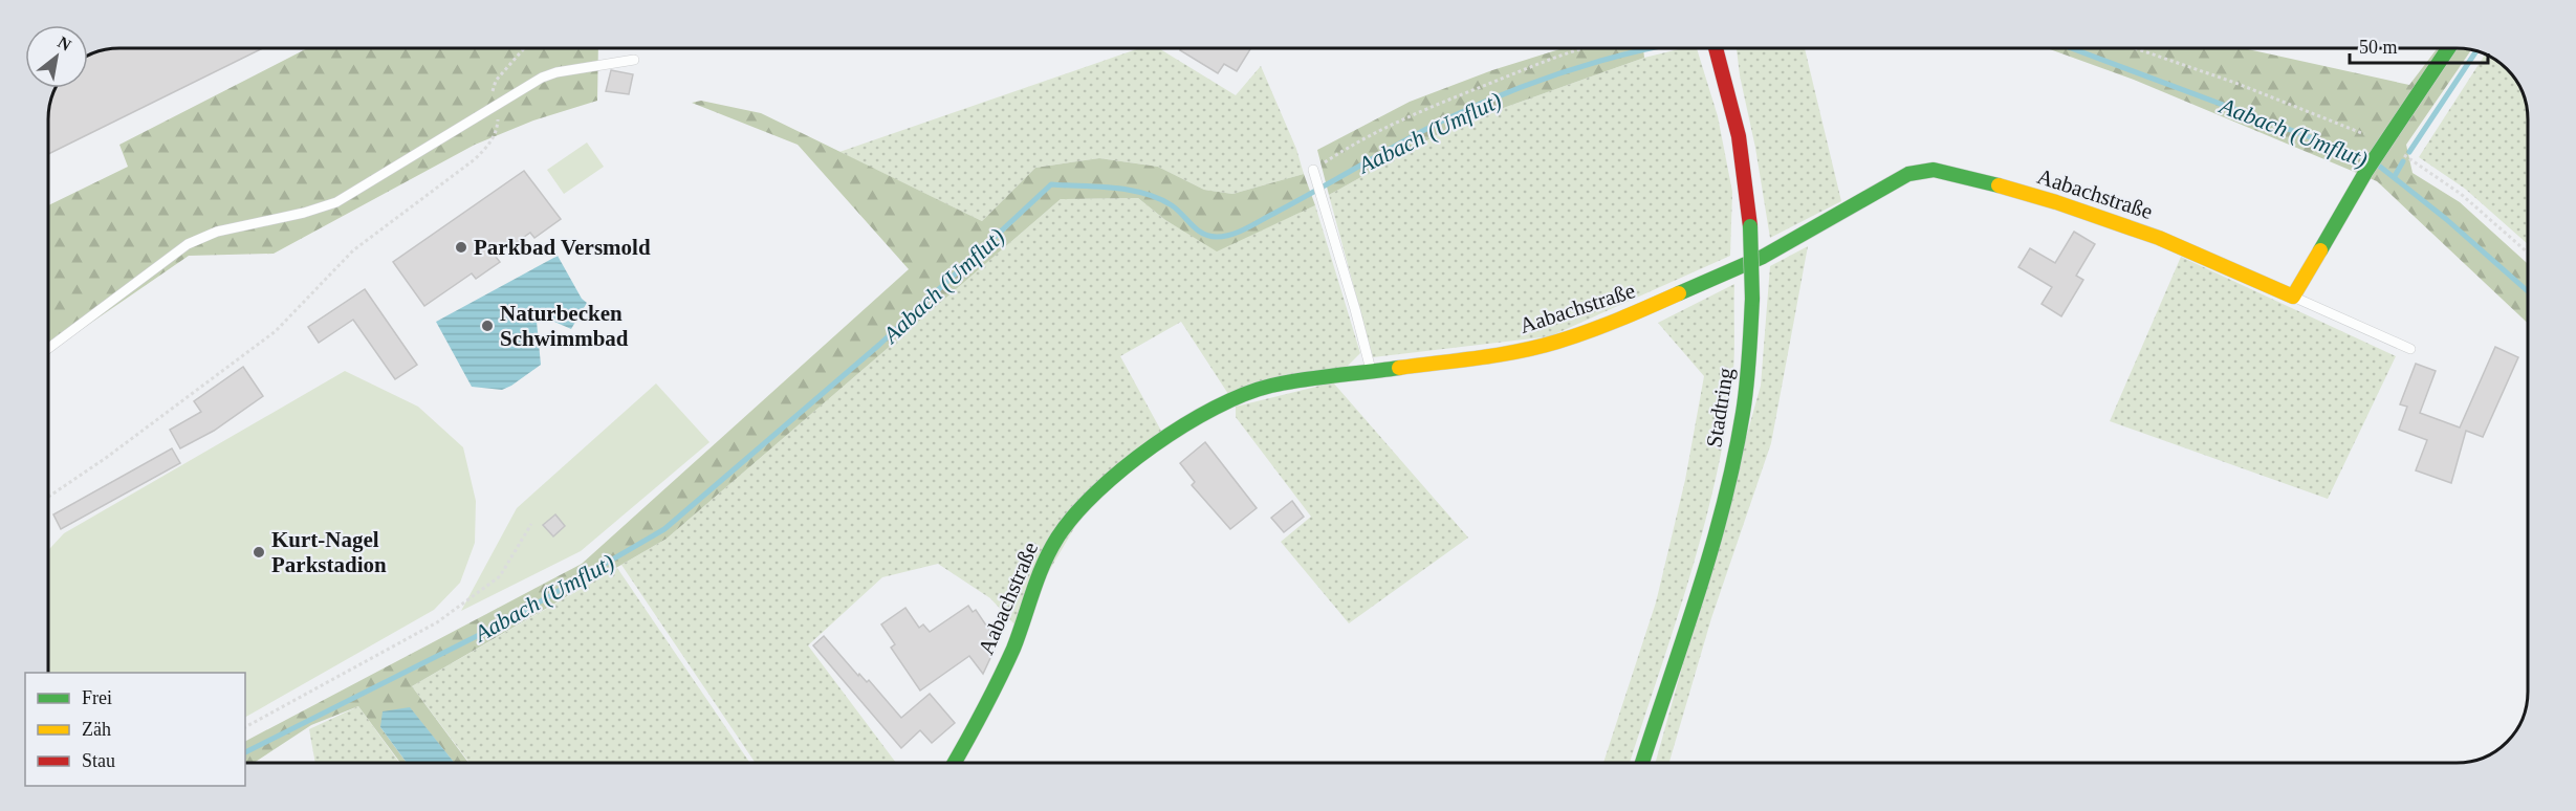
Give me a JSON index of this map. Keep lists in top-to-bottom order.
{
  "streets": {
    "street": ["Aabachstraße", "Stadtring"]
  },
  "water": ["Aabach (Umflut)"],
  "places": ["Parkbad Versmold", "Naturbecken Schwimmbad", "Kurt-Nagel Parkstadion"],
  "legend": ["Frei", "Zäh", "Stau"],
  "scale_bar": "50 m",
  "north": "top right"
}
